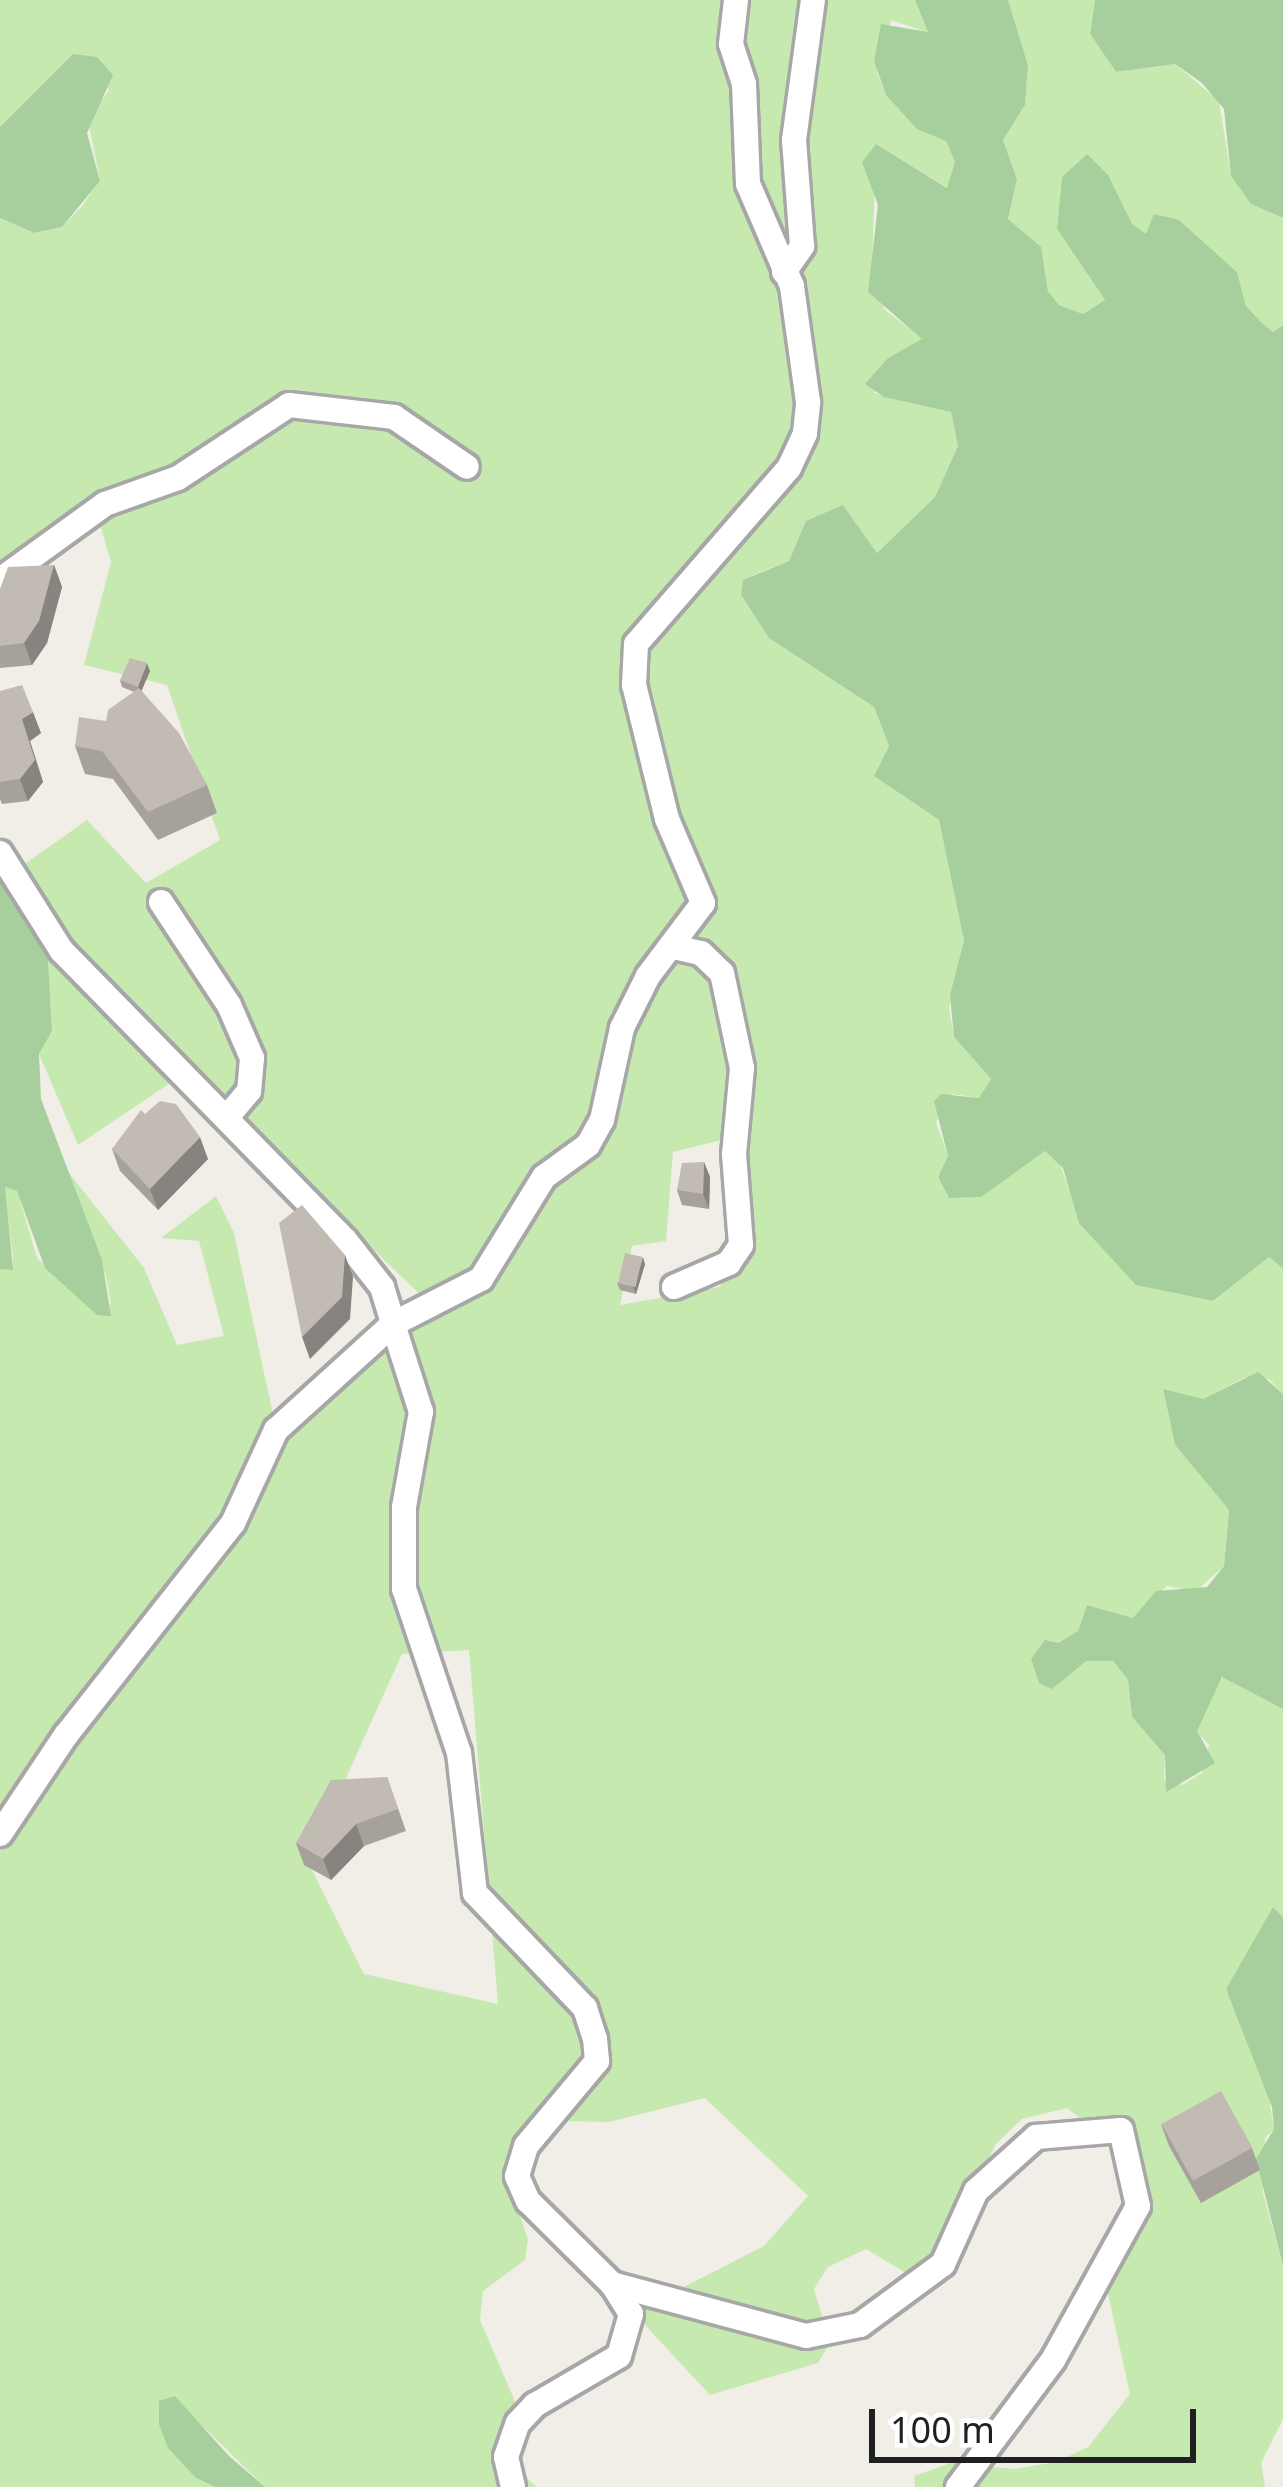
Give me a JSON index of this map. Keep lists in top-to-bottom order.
{
  "scale_bar": "100 m"
}
